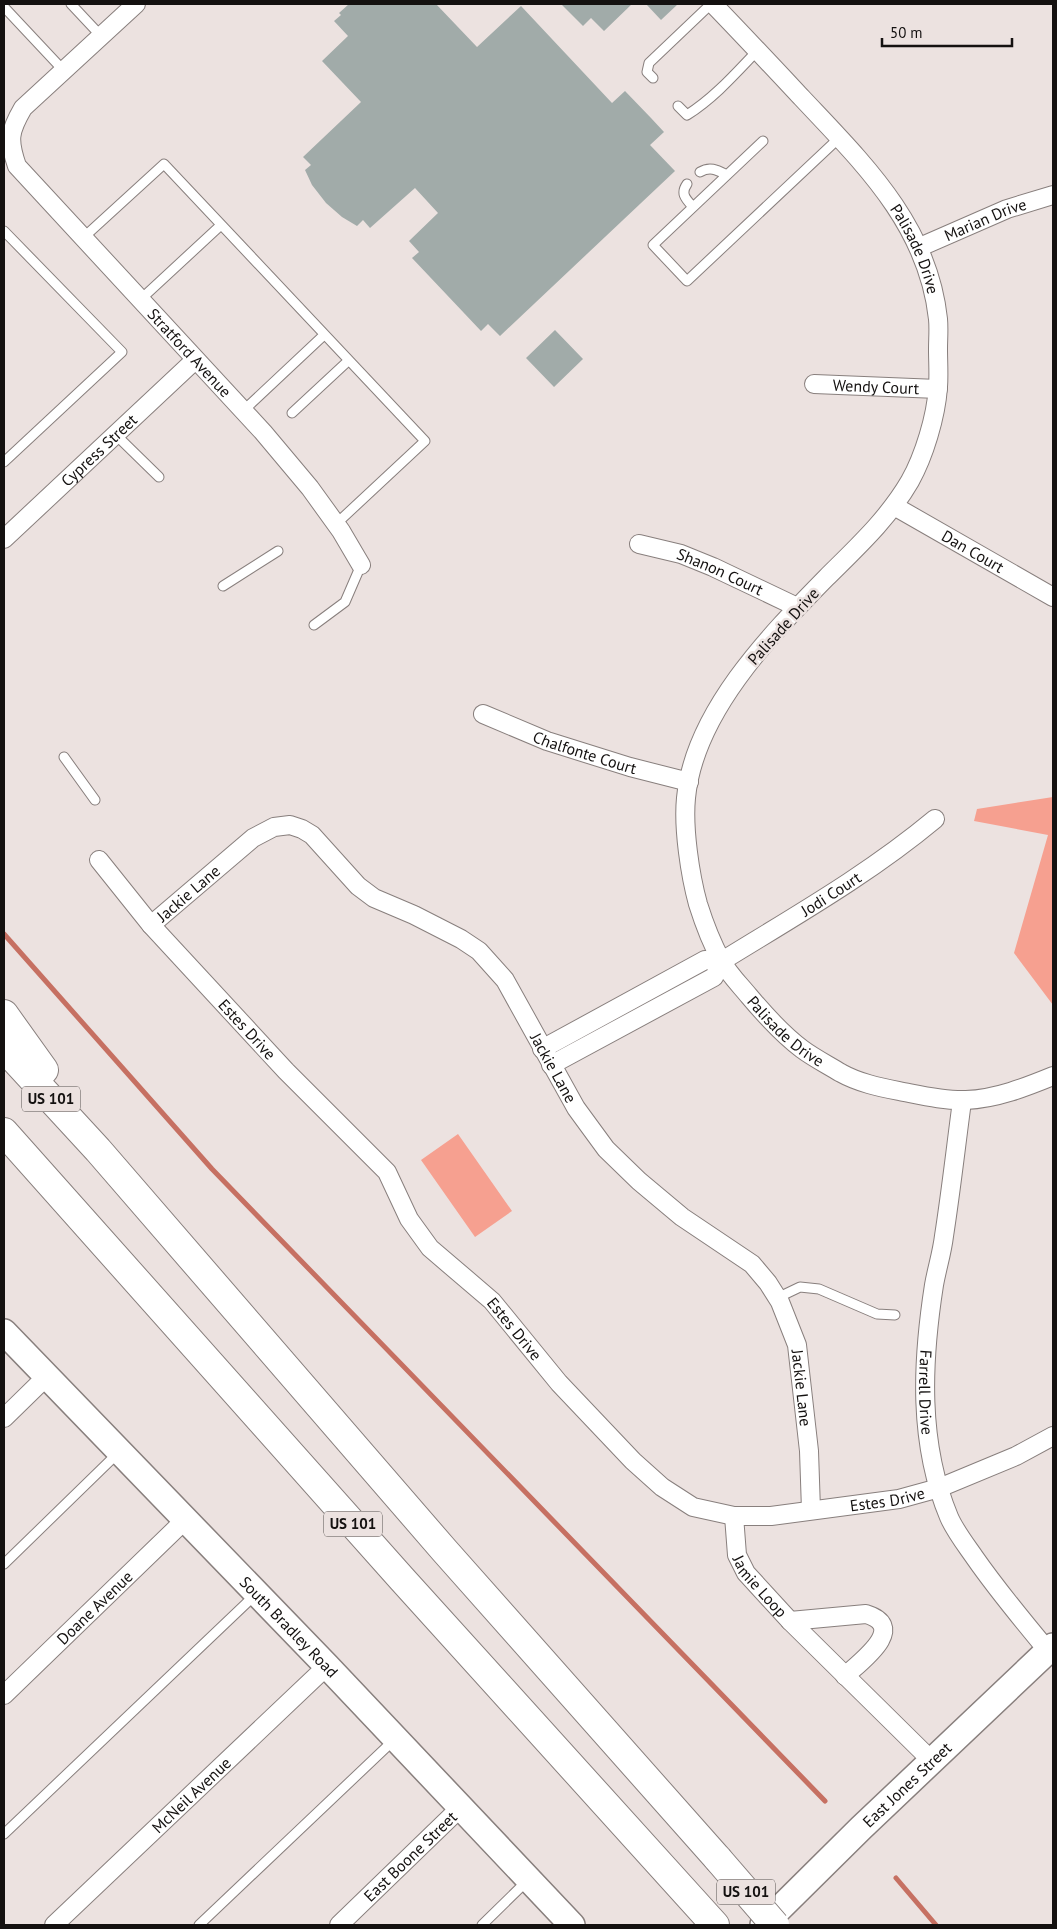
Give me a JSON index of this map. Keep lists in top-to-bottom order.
{
  "streets": {
    "highway": ["US 101"],
    "street": [
      "Marian Drive",
      "Palisade Drive",
      "Stratford Avenue",
      "Wendy Court",
      "Cypress Street",
      "Dan Court",
      "Shanon Court",
      "Chalfonte Court",
      "Jackie Lane",
      "Jodi Court",
      "Estes Drive",
      "Farrell Drive",
      "Jamie Loop",
      "Doane Avenue",
      "South Bradley Road",
      "East Jones Street",
      "McNeil Avenue",
      "East Boone Street"
    ]
  },
  "crossings": [
    ["Marian Drive", "Palisade Drive"],
    ["Palisade Drive", "Wendy Court"],
    ["Palisade Drive", "Dan Court"],
    ["Palisade Drive", "Shanon Court"],
    ["Palisade Drive", "Chalfonte Court"],
    ["Palisade Drive", "Jodi Court"],
    ["Palisade Drive", "Farrell Drive"],
    ["Stratford Avenue", "Cypress Street"],
    ["Jackie Lane", "Jodi Court"],
    ["Jackie Lane", "Estes Drive"],
    ["Estes Drive", "Farrell Drive"],
    ["Estes Drive", "Jamie Loop"],
    ["Farrell Drive", "East Jones Street"],
    ["Jamie Loop", "East Jones Street"],
    ["Doane Avenue", "South Bradley Road"],
    ["South Bradley Road", "McNeil Avenue"],
    ["South Bradley Road", "East Boone Street"]
  ],
  "scale_bar": "50 m"
}
